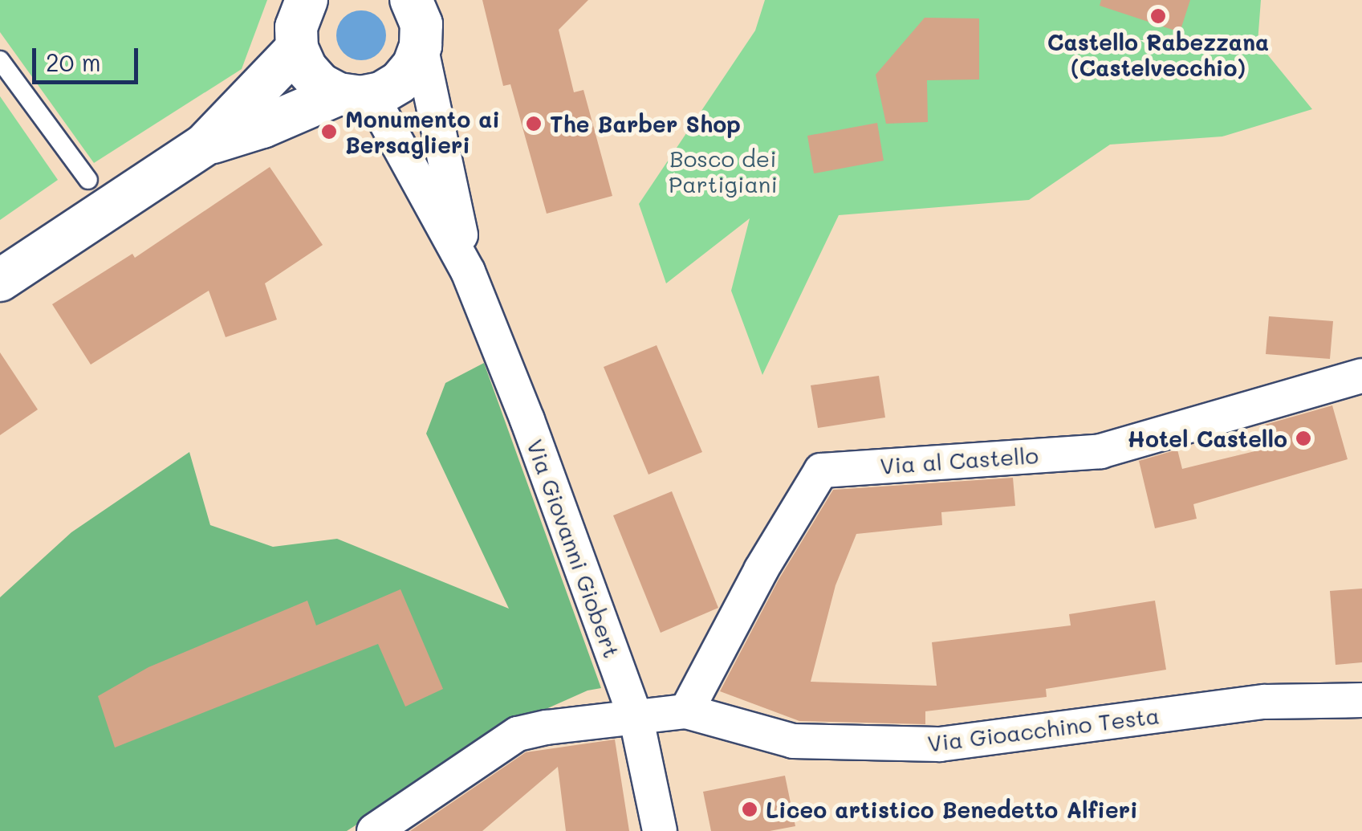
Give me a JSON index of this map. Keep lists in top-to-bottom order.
{
  "streets": {
    "street": ["Via al Castello", "Via Giovanni Giobert", "Via Gioacchino Testa"]
  },
  "crossings": [
    ["Via al Castello", "Via Gioacchino Testa"],
    ["Via Giovanni Giobert", "Via Gioacchino Testa"]
  ],
  "parks": ["Bosco dei Partigiani"],
  "places": [
    "Castello Rabezzana (Castelvecchio)",
    "The Barber Shop",
    "Monumento ai Bersaglieri",
    "Hotel Castello",
    "Liceo artistico Benedetto Alfieri"
  ],
  "scale_bar": "20 m"
}
